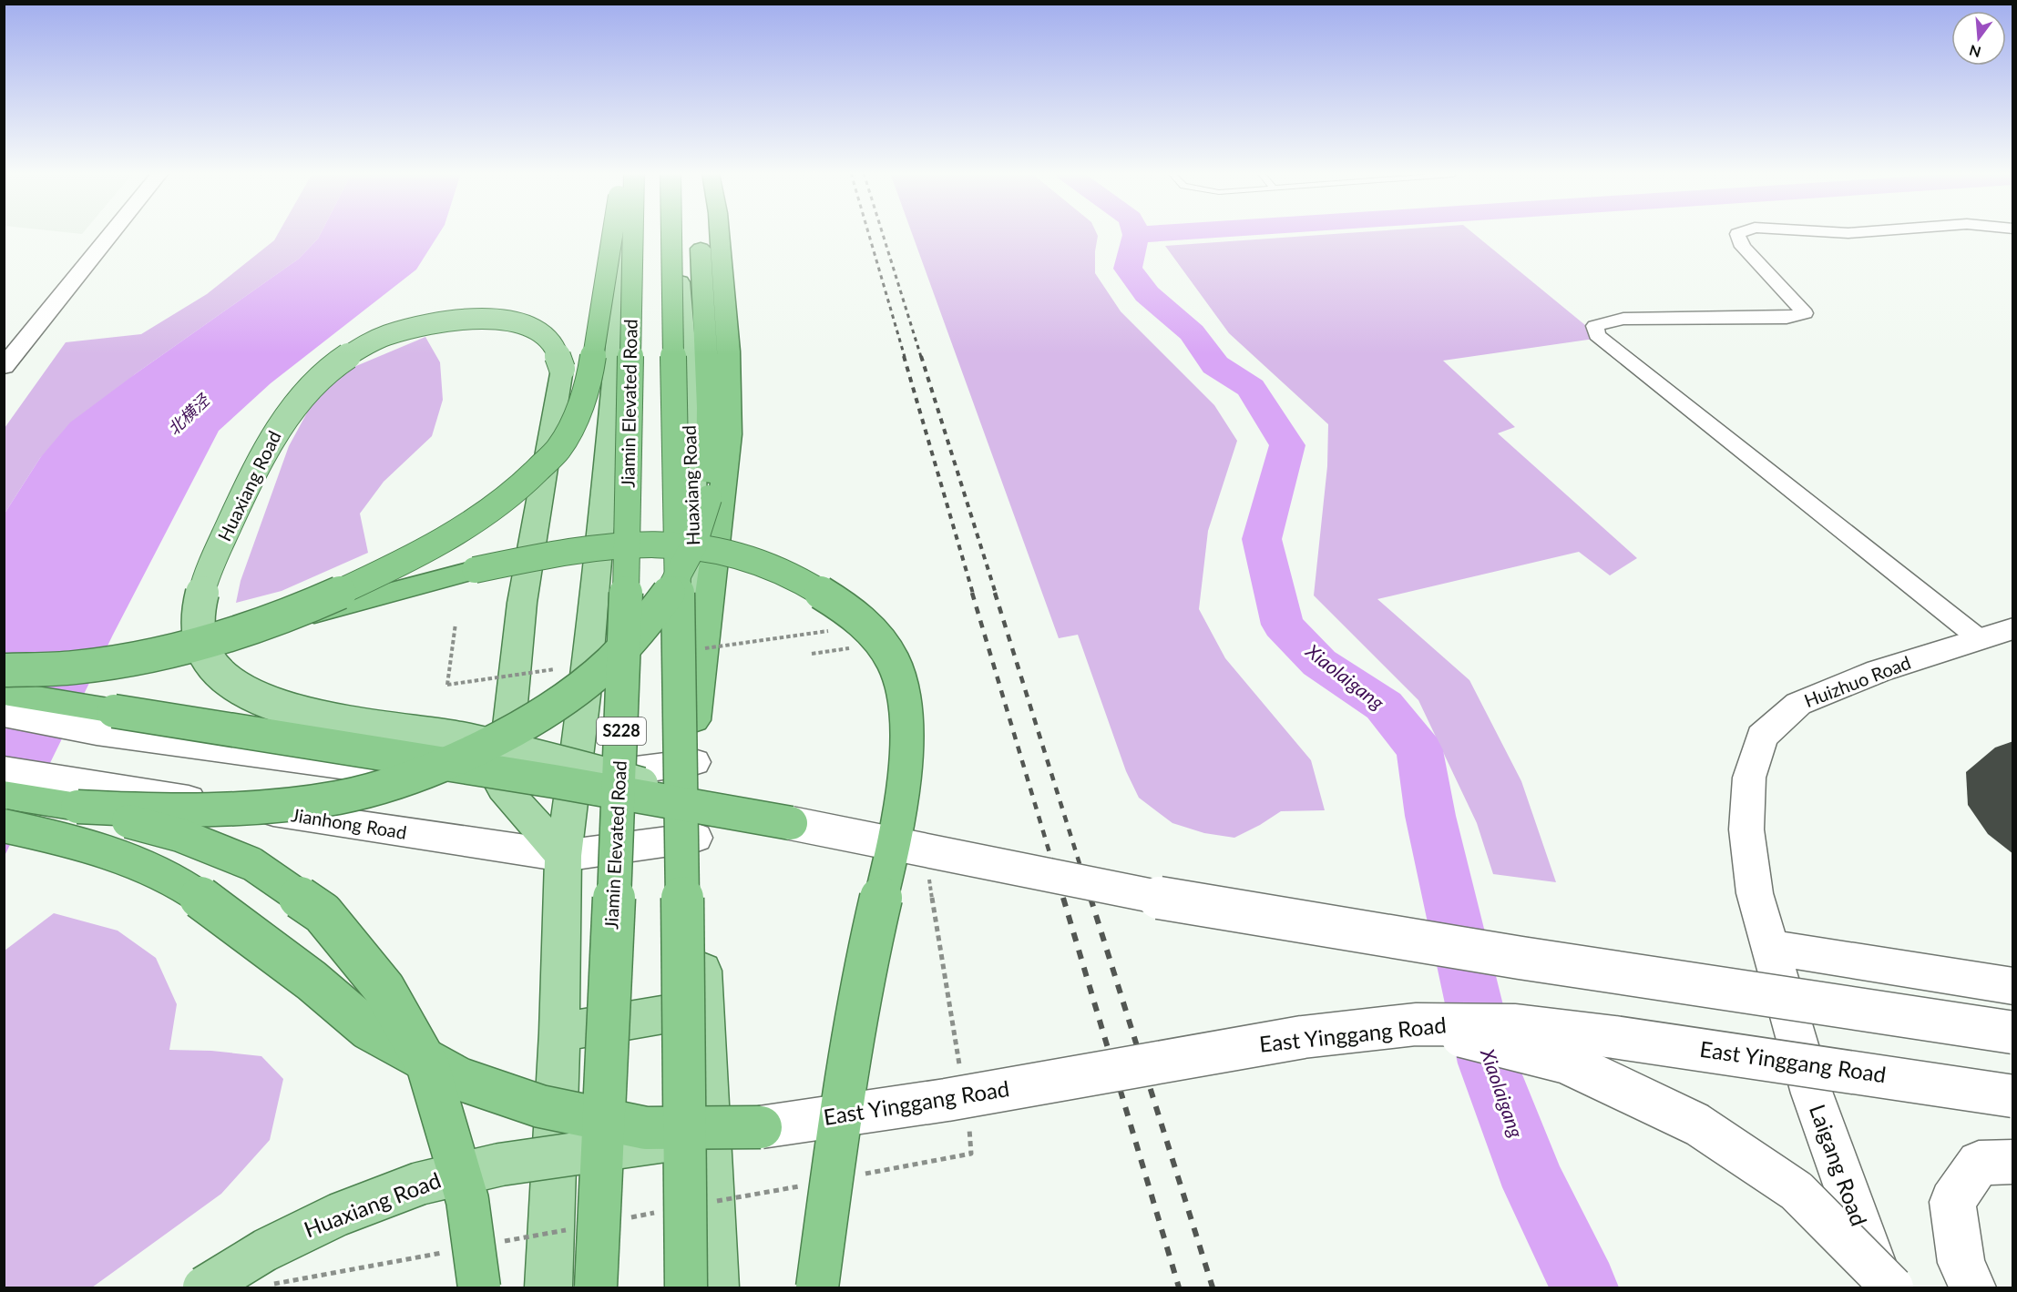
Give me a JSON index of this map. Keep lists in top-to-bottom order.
{
  "streets": {
    "highway": ["Jiamin Elevated Road", "S228"],
    "main road": [
      "Huaxiang Road",
      "Huizhuo Road",
      "Jianhong Road",
      "East Yinggang Road",
      "Laigang Road"
    ]
  },
  "crossings": [
    ["Huaxiang Road", "Jianhong Road"],
    ["Huaxiang Road", "East Yinggang Road"],
    ["Huizhuo Road", "Laigang Road"]
  ],
  "water": ["北横泾", "Xiaolaigang"],
  "north": "bottom"
}
